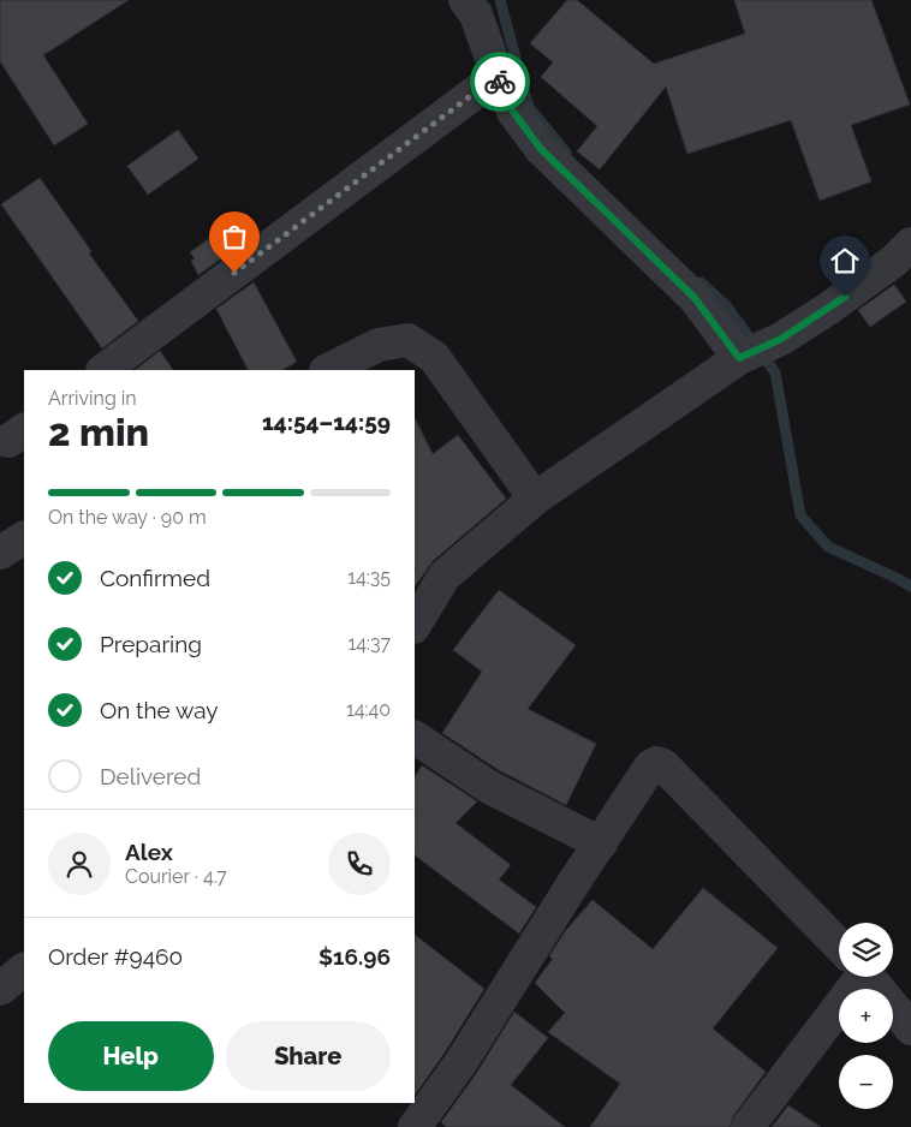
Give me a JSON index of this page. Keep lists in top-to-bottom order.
{
  "page": {
    "heading": ["2 min", "Arriving in", "14:54–14:59"],
    "panel": [
      "Alex",
      "Courier · 4.7",
      "Order #9460",
      "$16.96"
    ],
    "bar": "On the way · 90 m",
    "list": [
      ["Confirmed", "14:35"],
      ["Preparing", "14:37"],
      ["On the way", "14:40"],
      "Delivered"
    ],
    "map_buttons": ["+", "−"],
    "buttons": ["Help", "Share"]
  }
}
